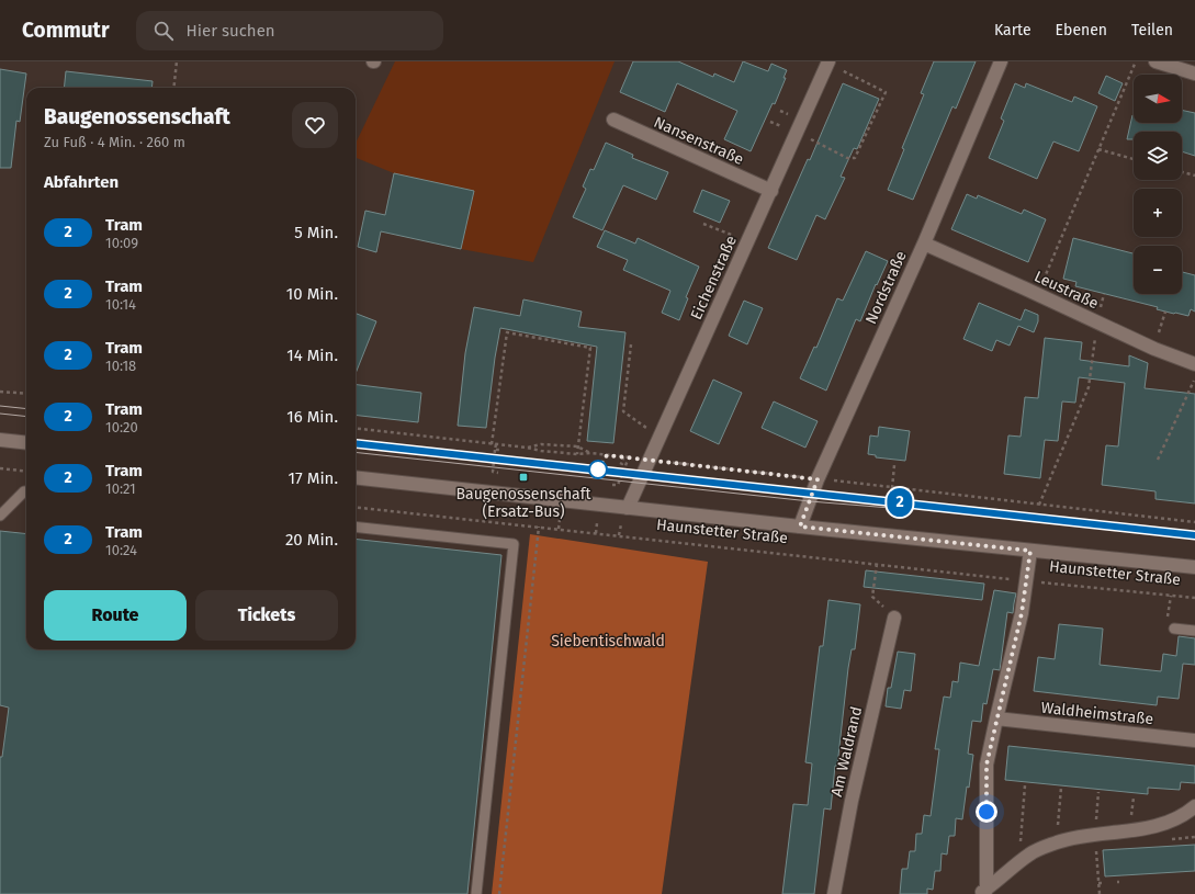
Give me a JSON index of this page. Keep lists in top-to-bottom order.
{
  "streets": {
    "street": [
      "Nansenstraße",
      "Eichenstraße",
      "Nordstraße",
      "Leustraße",
      "Haunstetter Straße",
      "Waldheimstraße",
      "Am Waldrand"
    ]
  },
  "crossings": [
    ["Nansenstraße", "Eichenstraße"],
    ["Eichenstraße", "Haunstetter Straße"],
    ["Nordstraße", "Leustraße"],
    ["Nordstraße", "Haunstetter Straße"]
  ],
  "parks": ["Siebentischwald"],
  "places": {
    "transit": ["Baugenossenschaft (Ersatz-Bus)"]
  },
  "lines": ["tram line 2"],
  "north": "right",
  "page": {
    "header": "Commutr",
    "search": "Hier suchen",
    "nav": ["Karte", "Ebenen", "Teilen"],
    "on_map": "2",
    "map_buttons": ["+", "−"],
    "heading": [
      ["Baugenossenschaft", "Zu Fuß · 4 Min. · 260 m"],
      "Abfahrten"
    ],
    "list": [
      {
        "mark": "2",
        "name": "Tram",
        "note": "10:09",
        "value": "5 Min."
      },
      {
        "mark": "2",
        "name": "Tram",
        "note": "10:14",
        "value": "10 Min."
      },
      {
        "mark": "2",
        "name": "Tram",
        "note": "10:18",
        "value": "14 Min."
      },
      {
        "mark": "2",
        "name": "Tram",
        "note": "10:20",
        "value": "16 Min."
      },
      {
        "mark": "2",
        "name": "Tram",
        "note": "10:21",
        "value": "17 Min."
      },
      {
        "mark": "2",
        "name": "Tram",
        "note": "10:24",
        "value": "20 Min."
      }
    ],
    "buttons": ["Route", "Tickets"]
  }
}
